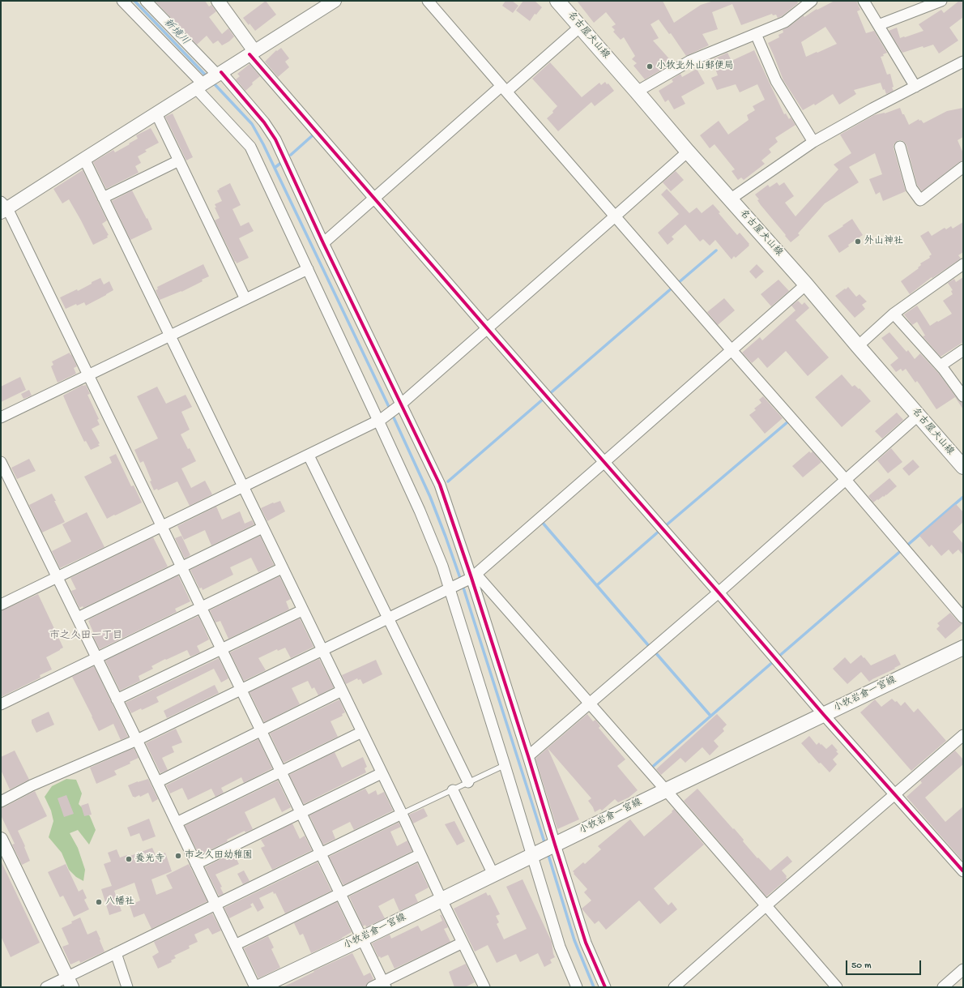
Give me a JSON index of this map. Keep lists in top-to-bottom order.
{
  "streets": {
    "main road": ["名古屋犬山線", "小牧岩倉一宮線"]
  },
  "districts": ["市之久田一丁目"],
  "water": ["新境川"],
  "places": [
    "小牧北外山郵便局",
    "外山神社",
    "市之久田幼稚園",
    "養光寺",
    "八幡社"
  ],
  "scale_bar": "50 m"
}
